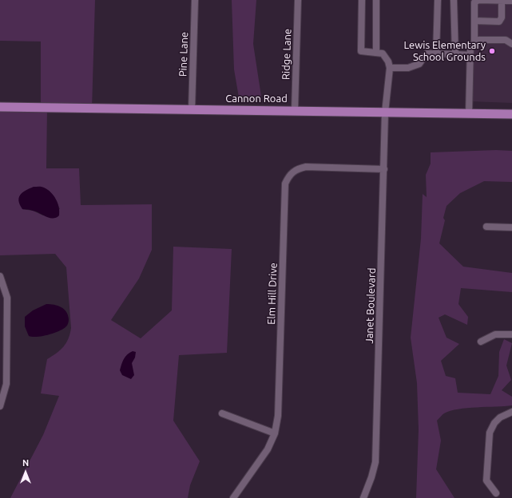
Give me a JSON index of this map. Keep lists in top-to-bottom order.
{
  "streets": {
    "main road": ["Cannon Road"],
    "street": [
      "Pine Lane",
      "Ridge Lane",
      "Elm Hill Drive",
      "Janet Boulevard"
    ]
  },
  "crossings": [
    ["Pine Lane", "Cannon Road"],
    ["Ridge Lane", "Cannon Road"],
    ["Cannon Road", "Janet Boulevard"],
    ["Elm Hill Drive", "Janet Boulevard"]
  ],
  "places": ["Lewis Elementary School Grounds"],
  "north": "top"
}
